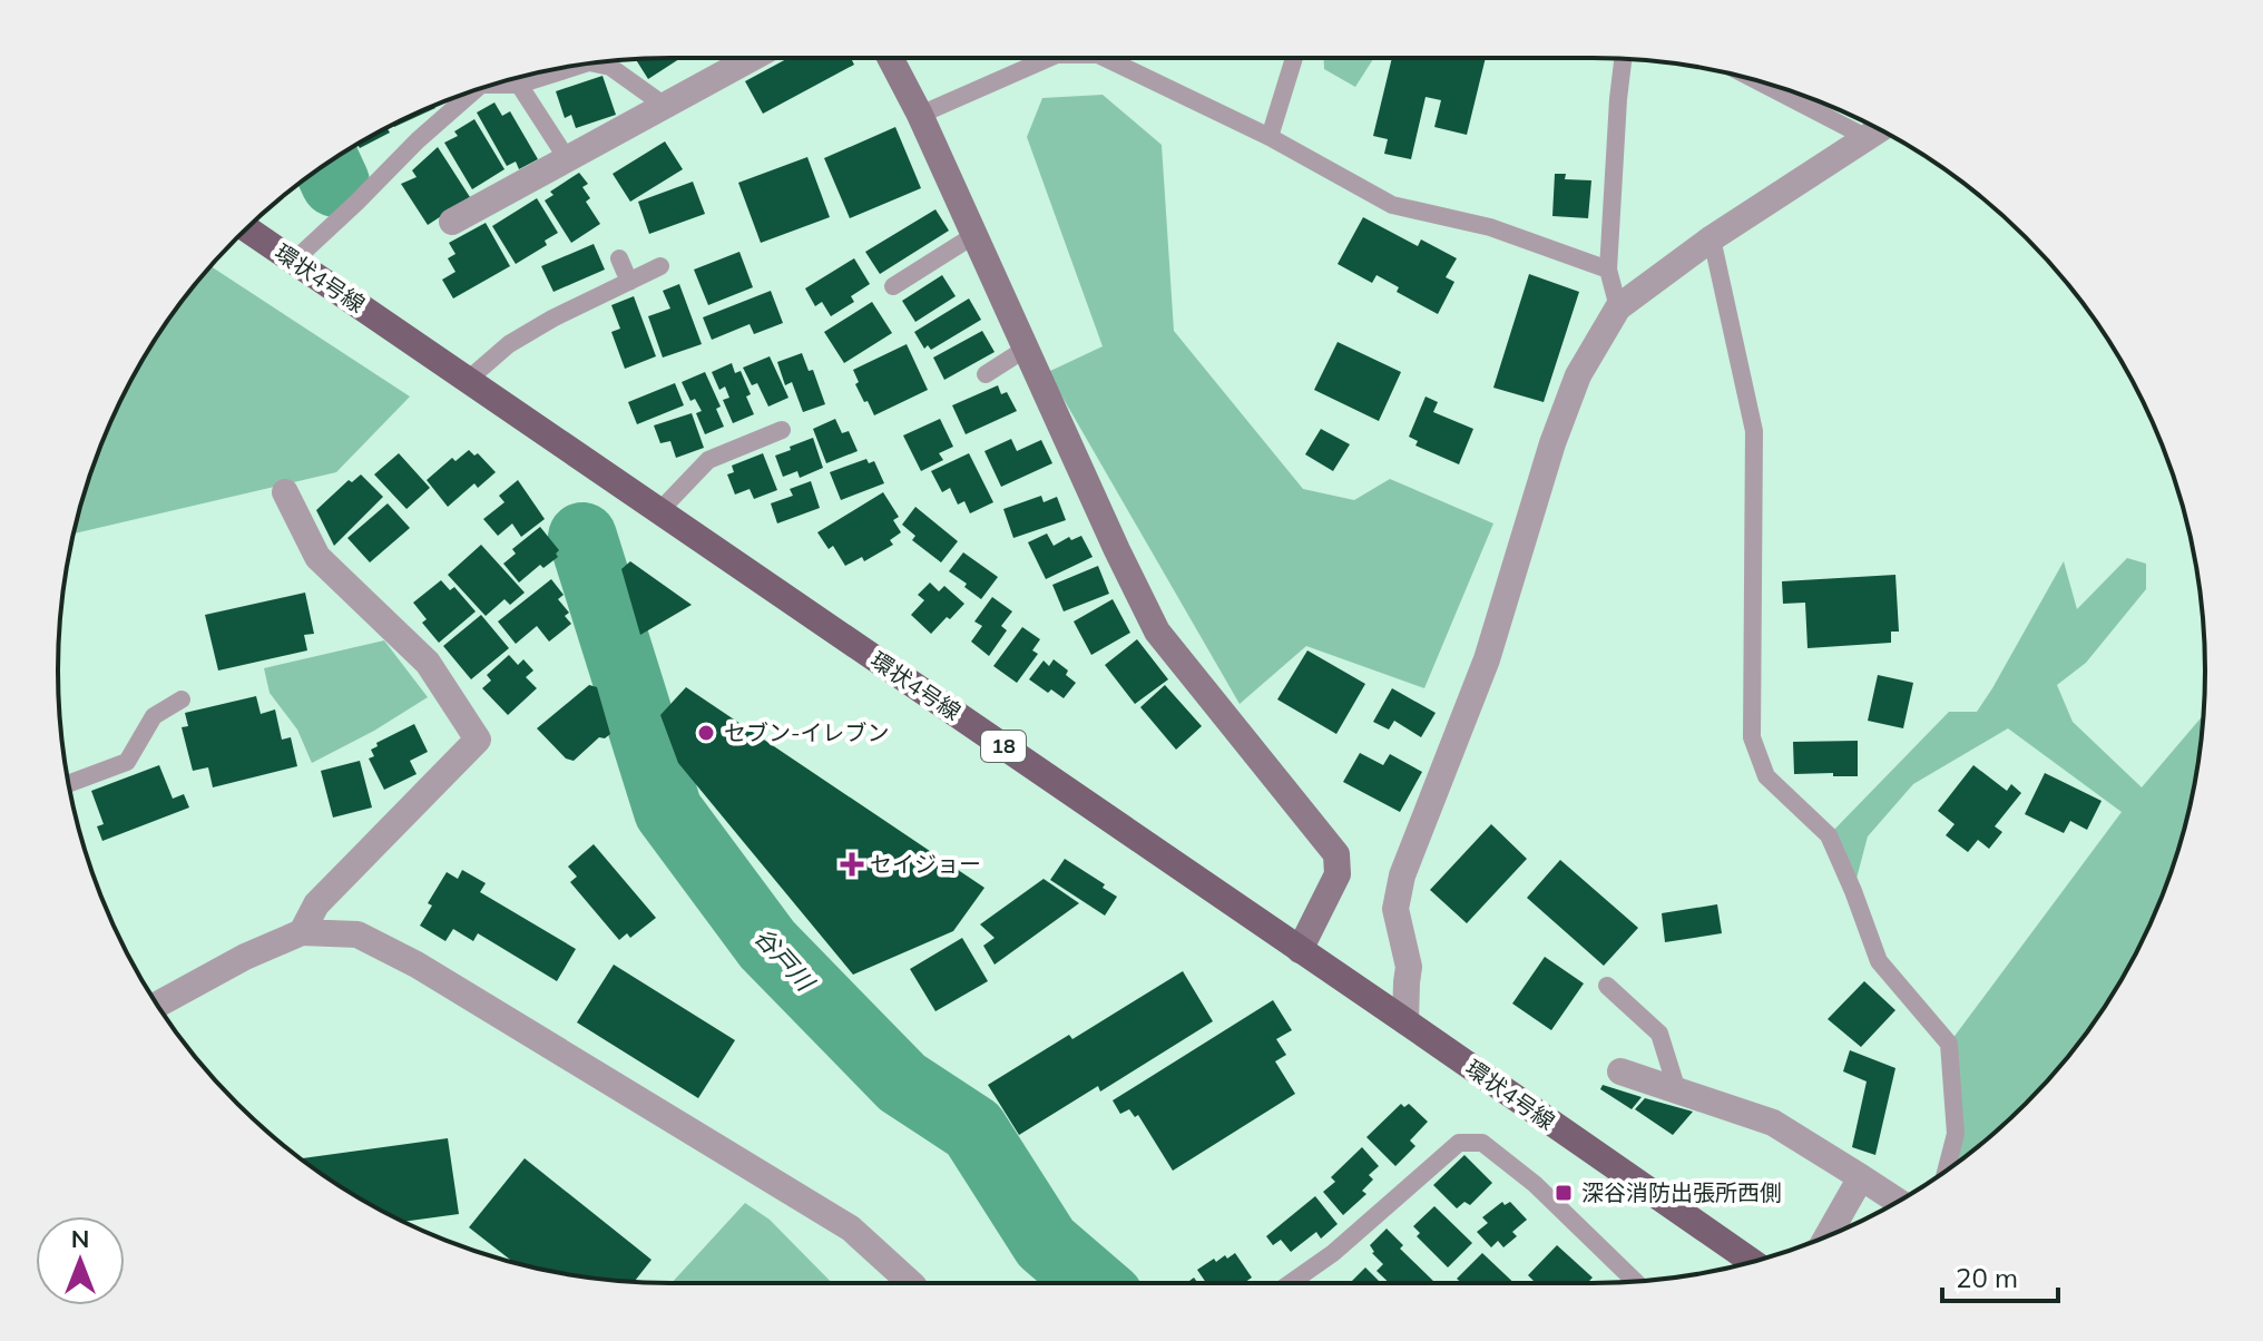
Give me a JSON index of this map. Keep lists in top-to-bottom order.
{
  "streets": {
    "main road": ["環状4号線", "18"]
  },
  "water": ["谷戸川"],
  "places": {
    "other": ["セブン-イレブン"],
    "health": ["セイジョー"],
    "transit": ["深谷消防出張所西側"]
  },
  "scale_bar": "20 m",
  "north": "top"
}
